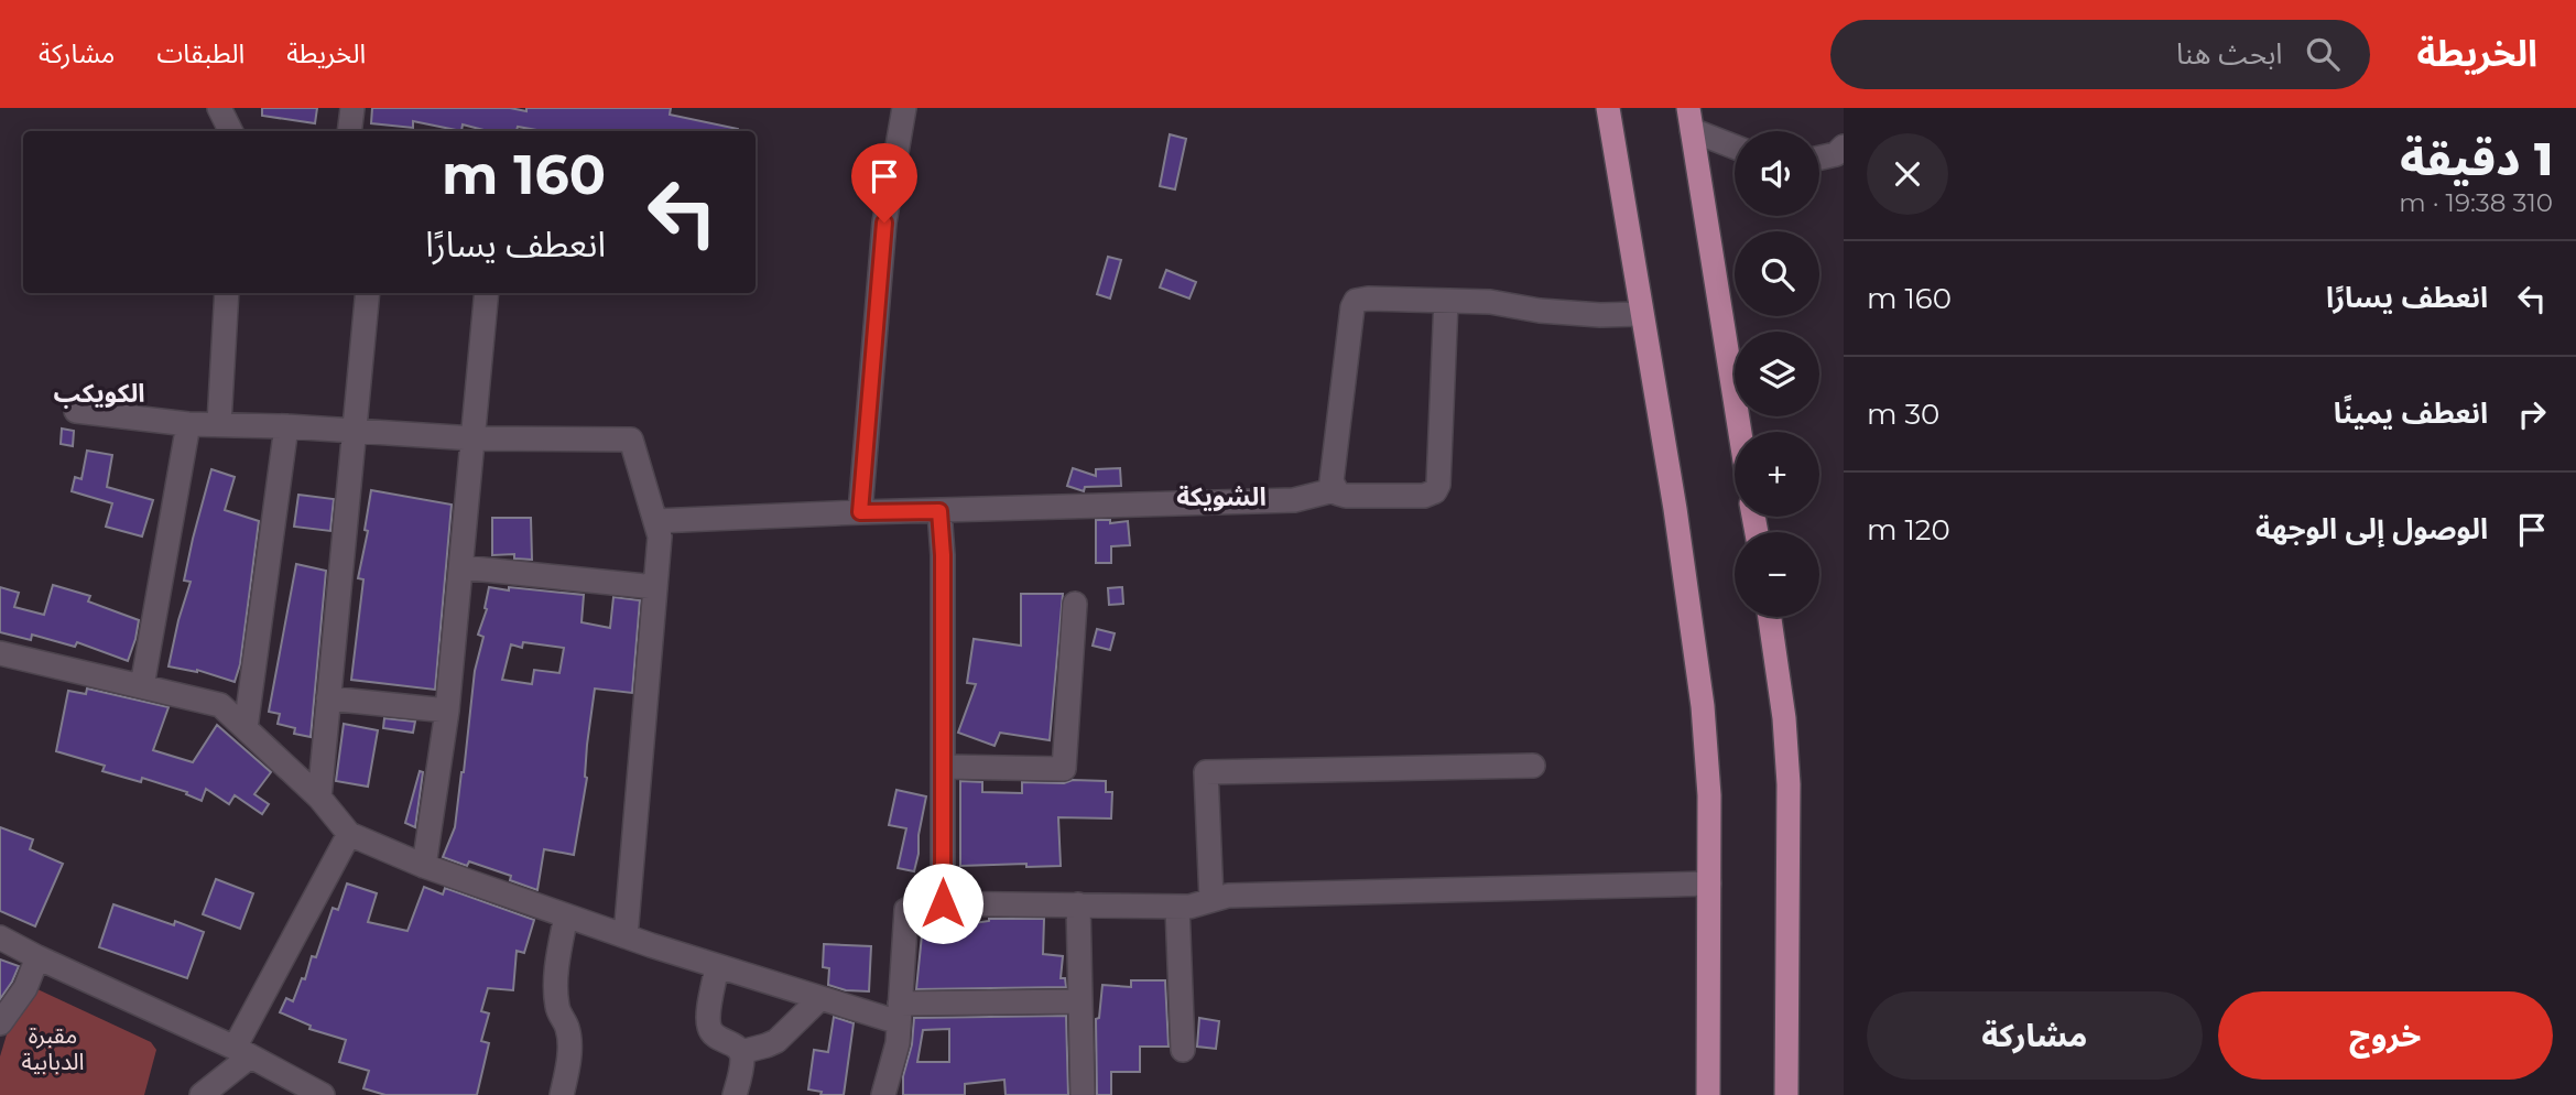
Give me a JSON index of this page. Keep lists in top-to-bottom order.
{
  "districts": ["الكويكب", "الشويكة"],
  "parks": ["مقبرة الدبابية"],
  "page": {
    "header": "الخريطة",
    "search": "ابحث هنا",
    "nav": ["الخريطة", "الطبقات", "مشاركة"],
    "heading": ["1 دقيقة", "310 m · 19:38"],
    "map_buttons": ["+", "−"],
    "turn": ["160 m", "انعطف يسارًا"],
    "list": [
      {
        "name": "انعطف يسارًا",
        "value": "160 m"
      },
      {
        "name": "انعطف يمينًا",
        "value": "30 m"
      },
      {
        "name": "الوصول إلى الوجهة",
        "value": "120 m"
      }
    ],
    "buttons": ["خروج", "مشاركة"]
  }
}
